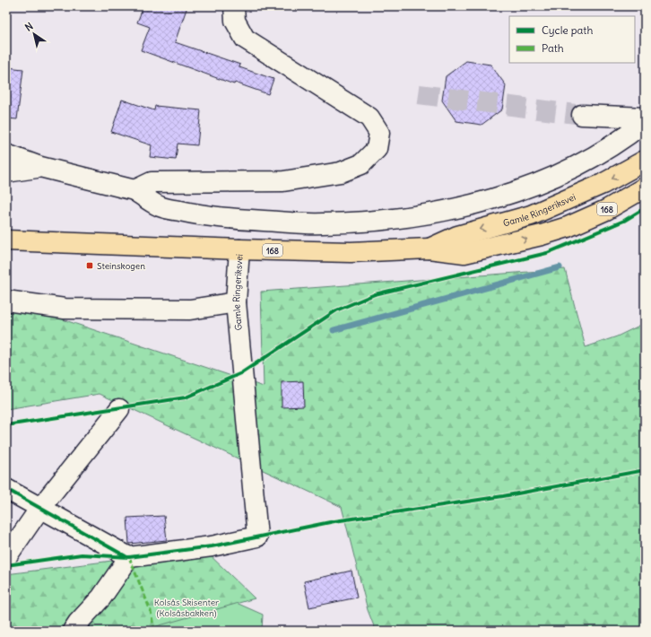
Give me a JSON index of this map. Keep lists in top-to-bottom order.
{
  "streets": {
    "main road": ["168", "Gamle Ringeriksvei"]
  },
  "parks": ["Kolsås Skisenter (Kolsåsbakken)"],
  "places": {
    "transit": ["Steinskogen"]
  },
  "legend": ["Cycle path", "Path"],
  "north": "top left"
}
